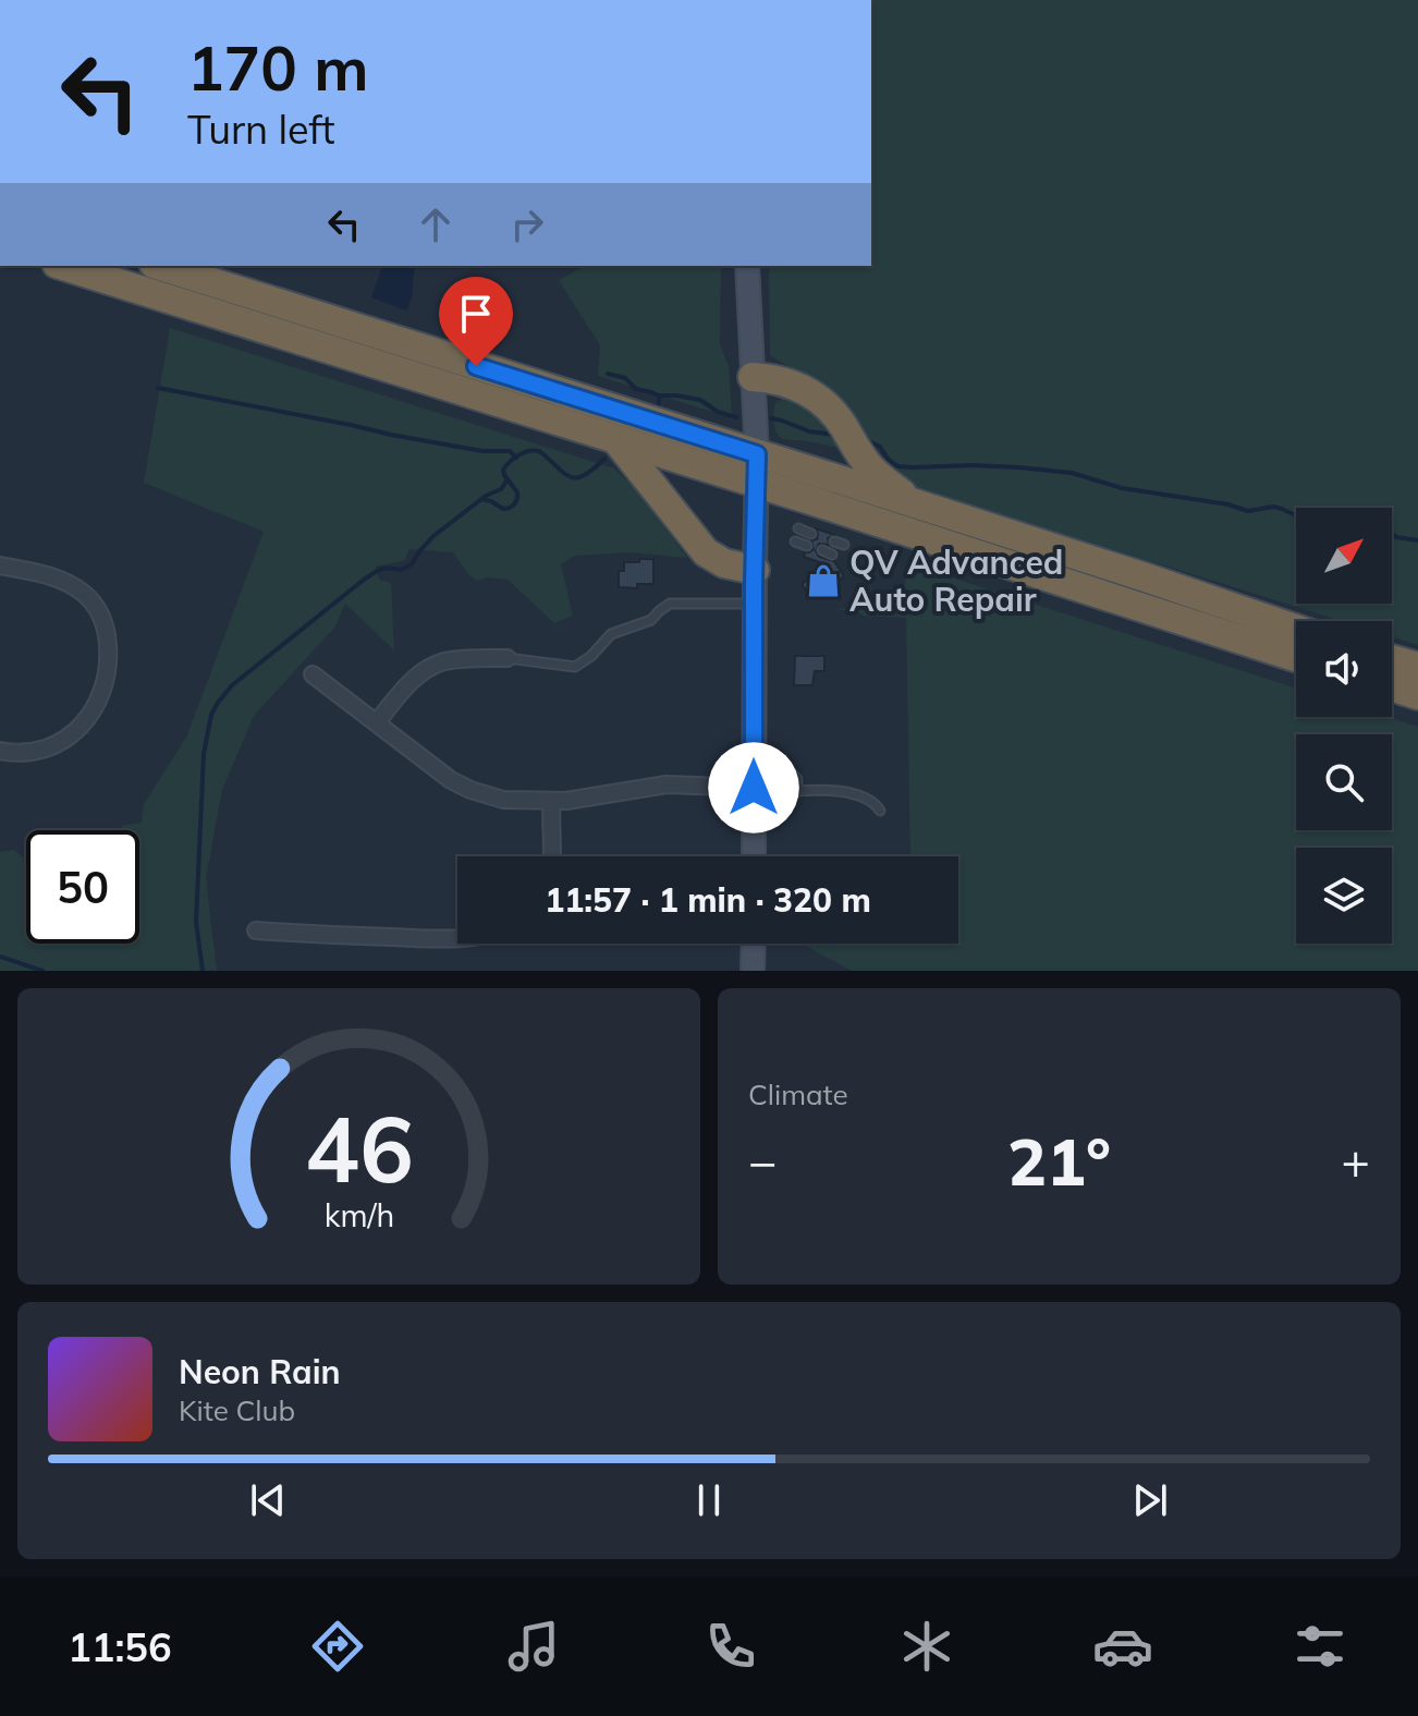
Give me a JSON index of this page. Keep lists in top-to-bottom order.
{
  "places": {
    "shop": ["QV Advanced Auto Repair"]
  },
  "north": "top right",
  "page": {
    "turn": ["170 m", "Turn left"],
    "limit": "50",
    "trip": "11:57 · 1 min · 320 m",
    "tile": "Climate",
    "heat": ["−", "21°", "+"],
    "song": ["Neon Rain", "Kite Club"],
    "tabs": "11:56",
    "gauge": ["46", "km/h"]
  }
}
